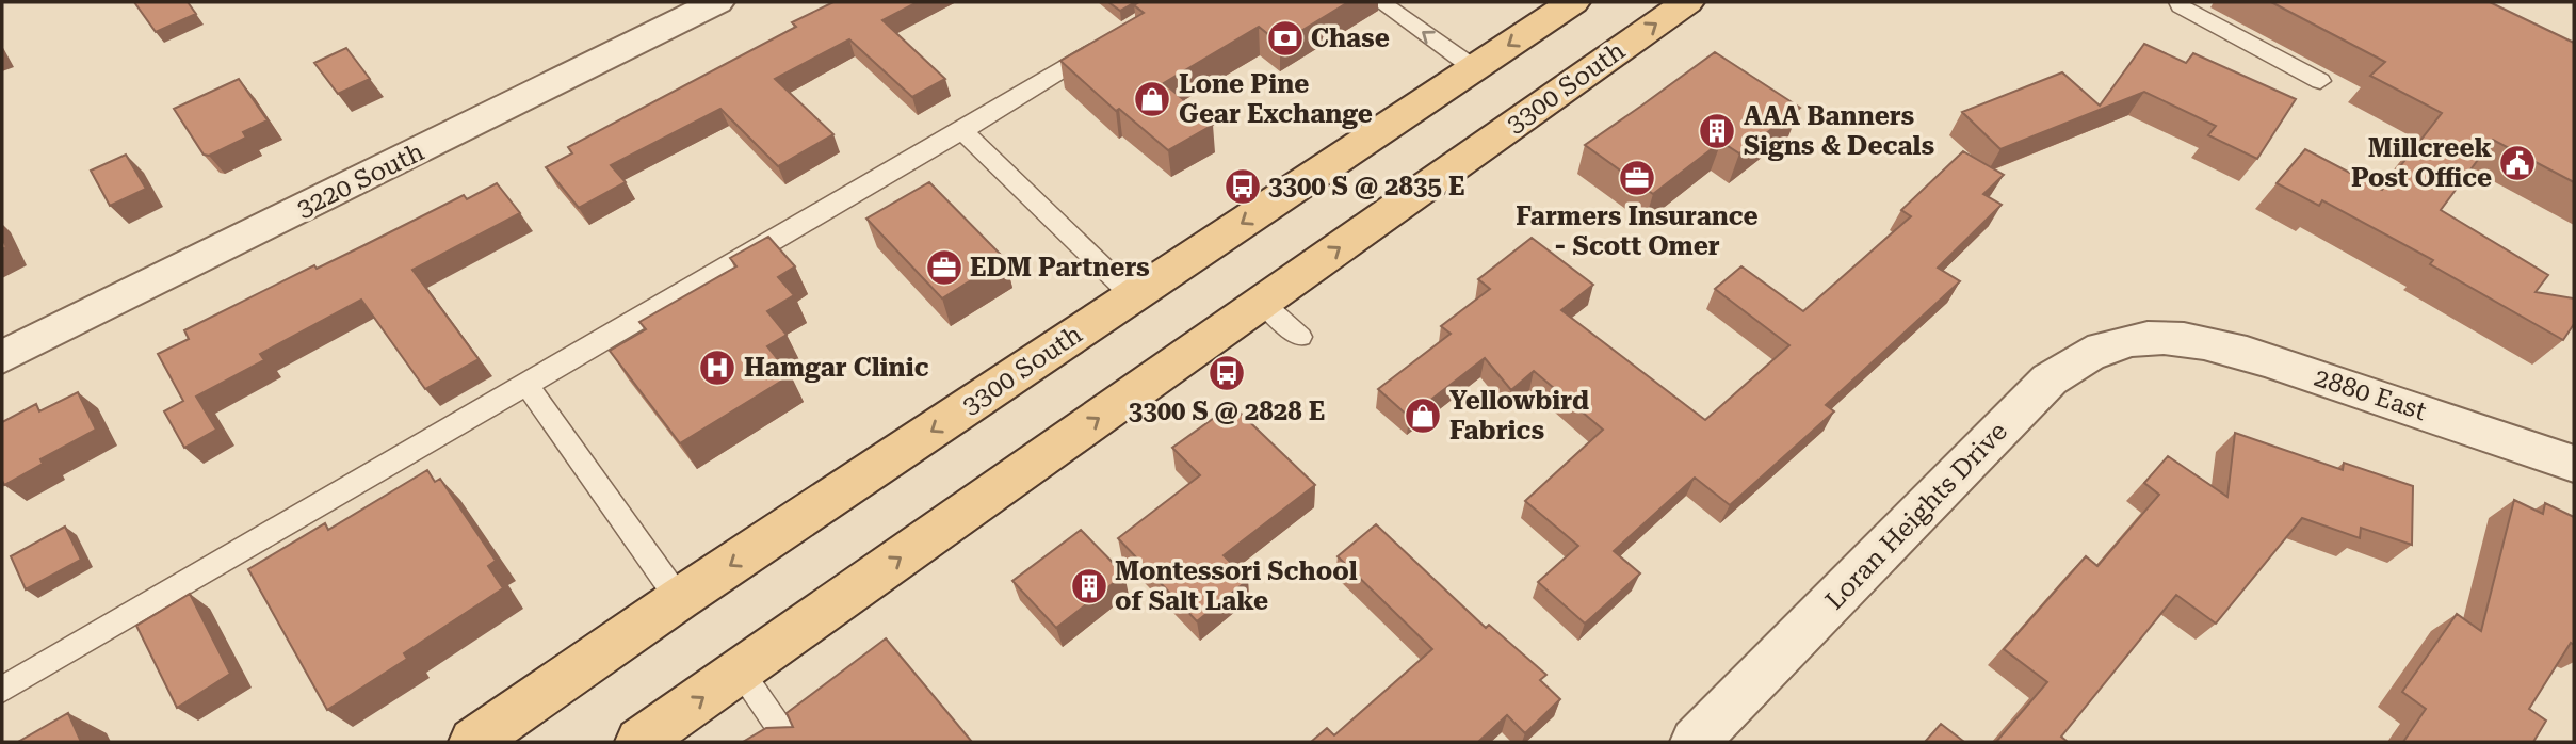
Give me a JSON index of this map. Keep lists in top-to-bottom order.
{
  "streets": {
    "main road": ["3300 South"],
    "street": ["3220 South", "2880 East", "Loran Heights Drive"]
  },
  "crossings": [
    ["2880 East", "Loran Heights Drive"]
  ],
  "places": {
    "bank": ["Chase"],
    "shop": ["Lone Pine Gear Exchange", "Yellowbird Fabrics"],
    "building": ["AAA Banners Signs & Decals", "Montessori School of Salt Lake"],
    "public building": ["Millcreek Post Office"],
    "office": ["Farmers Insurance - Scott Omer", "EDM Partners"],
    "bus stop": ["3300 S @ 2835 E", "3300 S @ 2828 E"],
    "hospital": ["Hamgar Clinic"]
  }
}
